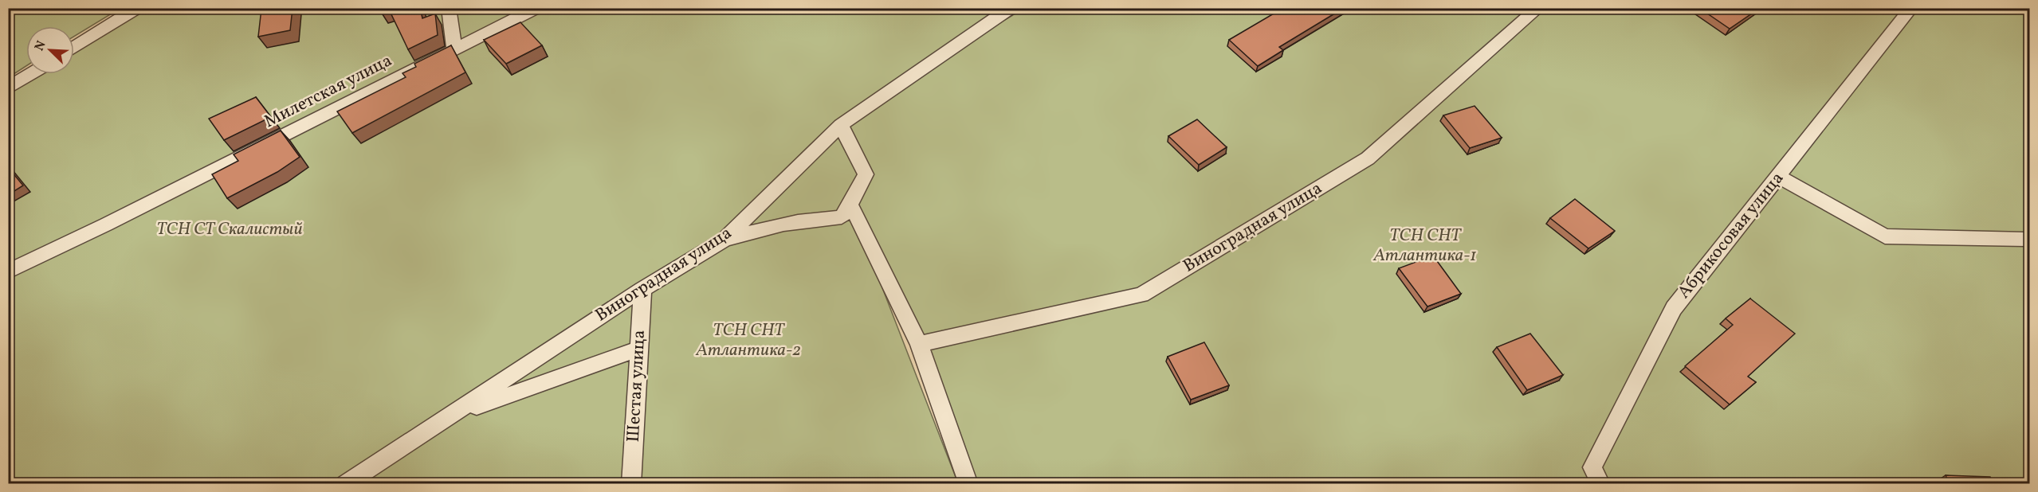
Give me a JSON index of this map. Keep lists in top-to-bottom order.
{
  "streets": {
    "lane": [
      "Милетская улица",
      "Виноградная улица",
      "Абрикосовая улица",
      "Шестая улица"
    ]
  },
  "crossings": [
    ["Виноградная улица", "Шестая улица"]
  ],
  "parks": ["ТСН СТ Скалистый", "ТСН СНТ Атлантика-1", "ТСН СНТ Атлантика-2"],
  "north": "top left"
}
